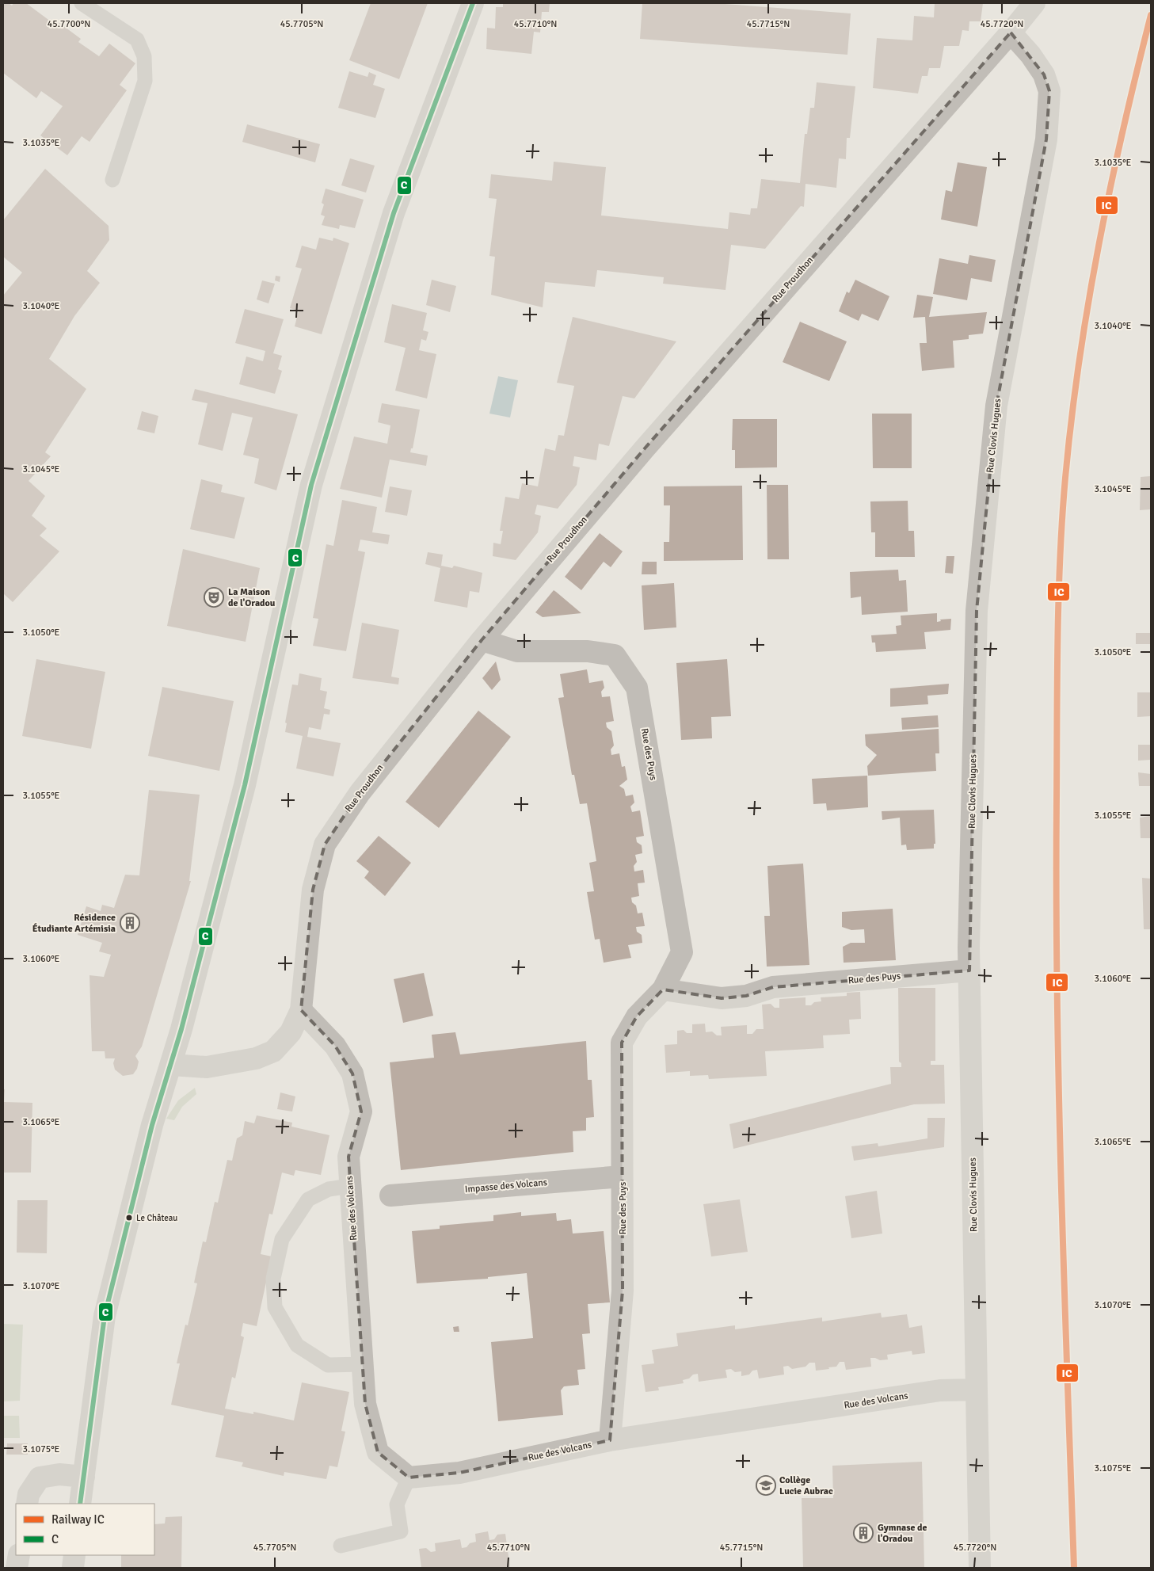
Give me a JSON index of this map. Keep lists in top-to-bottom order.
{
  "streets": {
    "street": [
      "Rue Proudhon",
      "Rue Clovis Hugues",
      "Rue des Puys",
      "Impasse des Volcans",
      "Rue des Volcans"
    ]
  },
  "crossings": [
    ["Rue Proudhon", "Rue Clovis Hugues"],
    ["Rue Proudhon", "Rue des Puys"],
    ["Rue Proudhon", "Rue des Volcans"],
    ["Rue Clovis Hugues", "Rue des Puys"],
    ["Rue Clovis Hugues", "Rue des Volcans"],
    ["Rue des Puys", "Impasse des Volcans"],
    ["Rue des Puys", "Rue des Volcans"]
  ],
  "places": {
    "theatre": ["La Maison de l'Oradou"],
    "building": ["Résidence Étudiante Artémisia", "Gymnase de l'Oradou"],
    "other": ["Le Château"],
    "school or university": ["Collège Lucie Aubrac"]
  },
  "lines": ["transit line C", "rail line IC"],
  "legend": ["Railway IC", "C"],
  "coordinates": [
    "45.7700°N",
    "45.7705°N",
    "45.7710°N",
    "45.7715°N",
    "45.7720°N",
    "3.1035°E",
    "3.1040°E",
    "3.1045°E",
    "3.1050°E",
    "3.1055°E",
    "3.1060°E",
    "3.1065°E",
    "3.1070°E",
    "3.1075°E"
  ]
}
